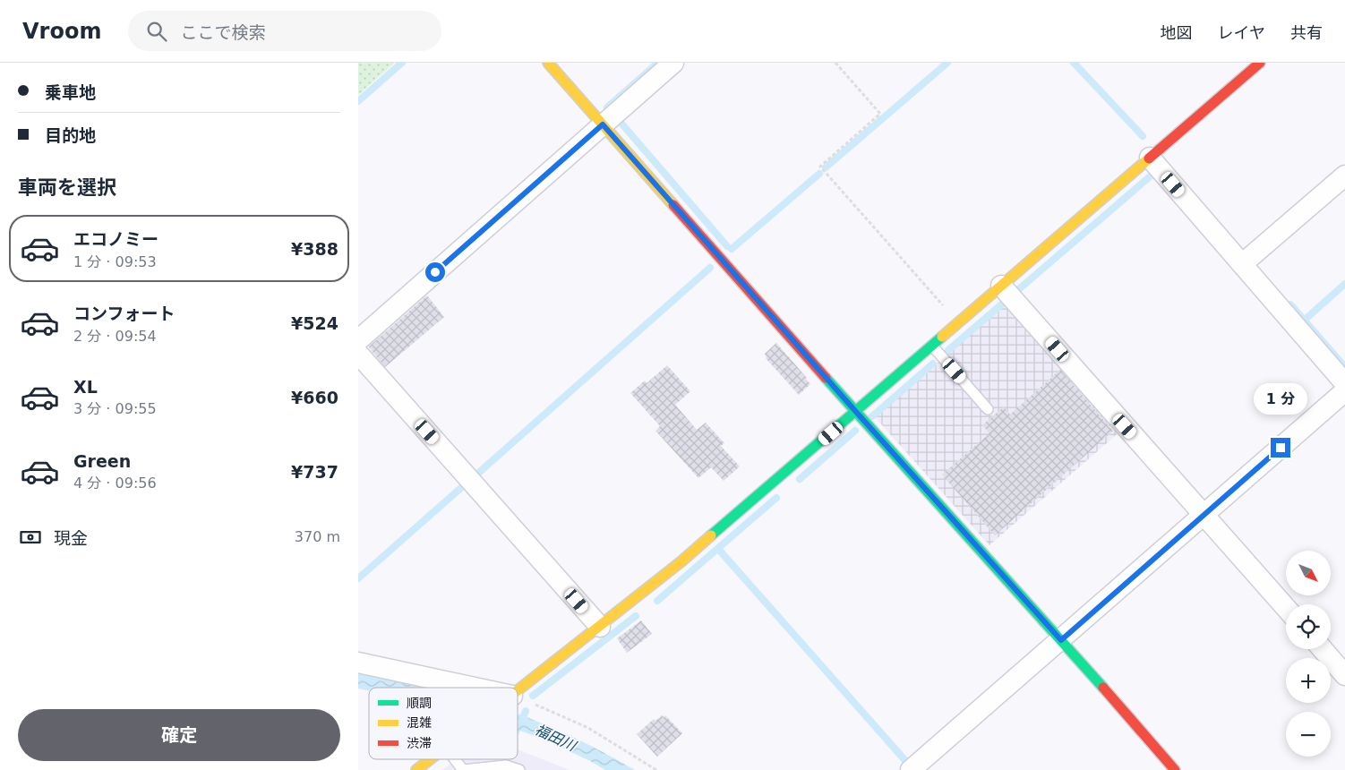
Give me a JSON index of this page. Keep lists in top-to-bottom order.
{
  "water": ["福田川"],
  "legend": ["順調", "混雑", "渋滞"],
  "north": "bottom right",
  "page": {
    "header": "Vroom",
    "search": "ここで検索",
    "nav": ["地図", "レイヤ", "共有"],
    "banner": ["乗車地", "目的地"],
    "heading": "車両を選択",
    "list": [
      {
        "name": "エコノミー",
        "note": "1 分 · 09:53",
        "value": "¥388"
      },
      {
        "name": "コンフォート",
        "note": "2 分 · 09:54",
        "value": "¥524"
      },
      {
        "name": "XL",
        "note": "3 分 · 09:55",
        "value": "¥660"
      },
      {
        "name": "Green",
        "note": "4 分 · 09:56",
        "value": "¥737"
      }
    ],
    "bubble": "1 分",
    "pay": ["現金", "370 m"],
    "map_buttons": ["+", "−"],
    "buttons": "確定"
  }
}
